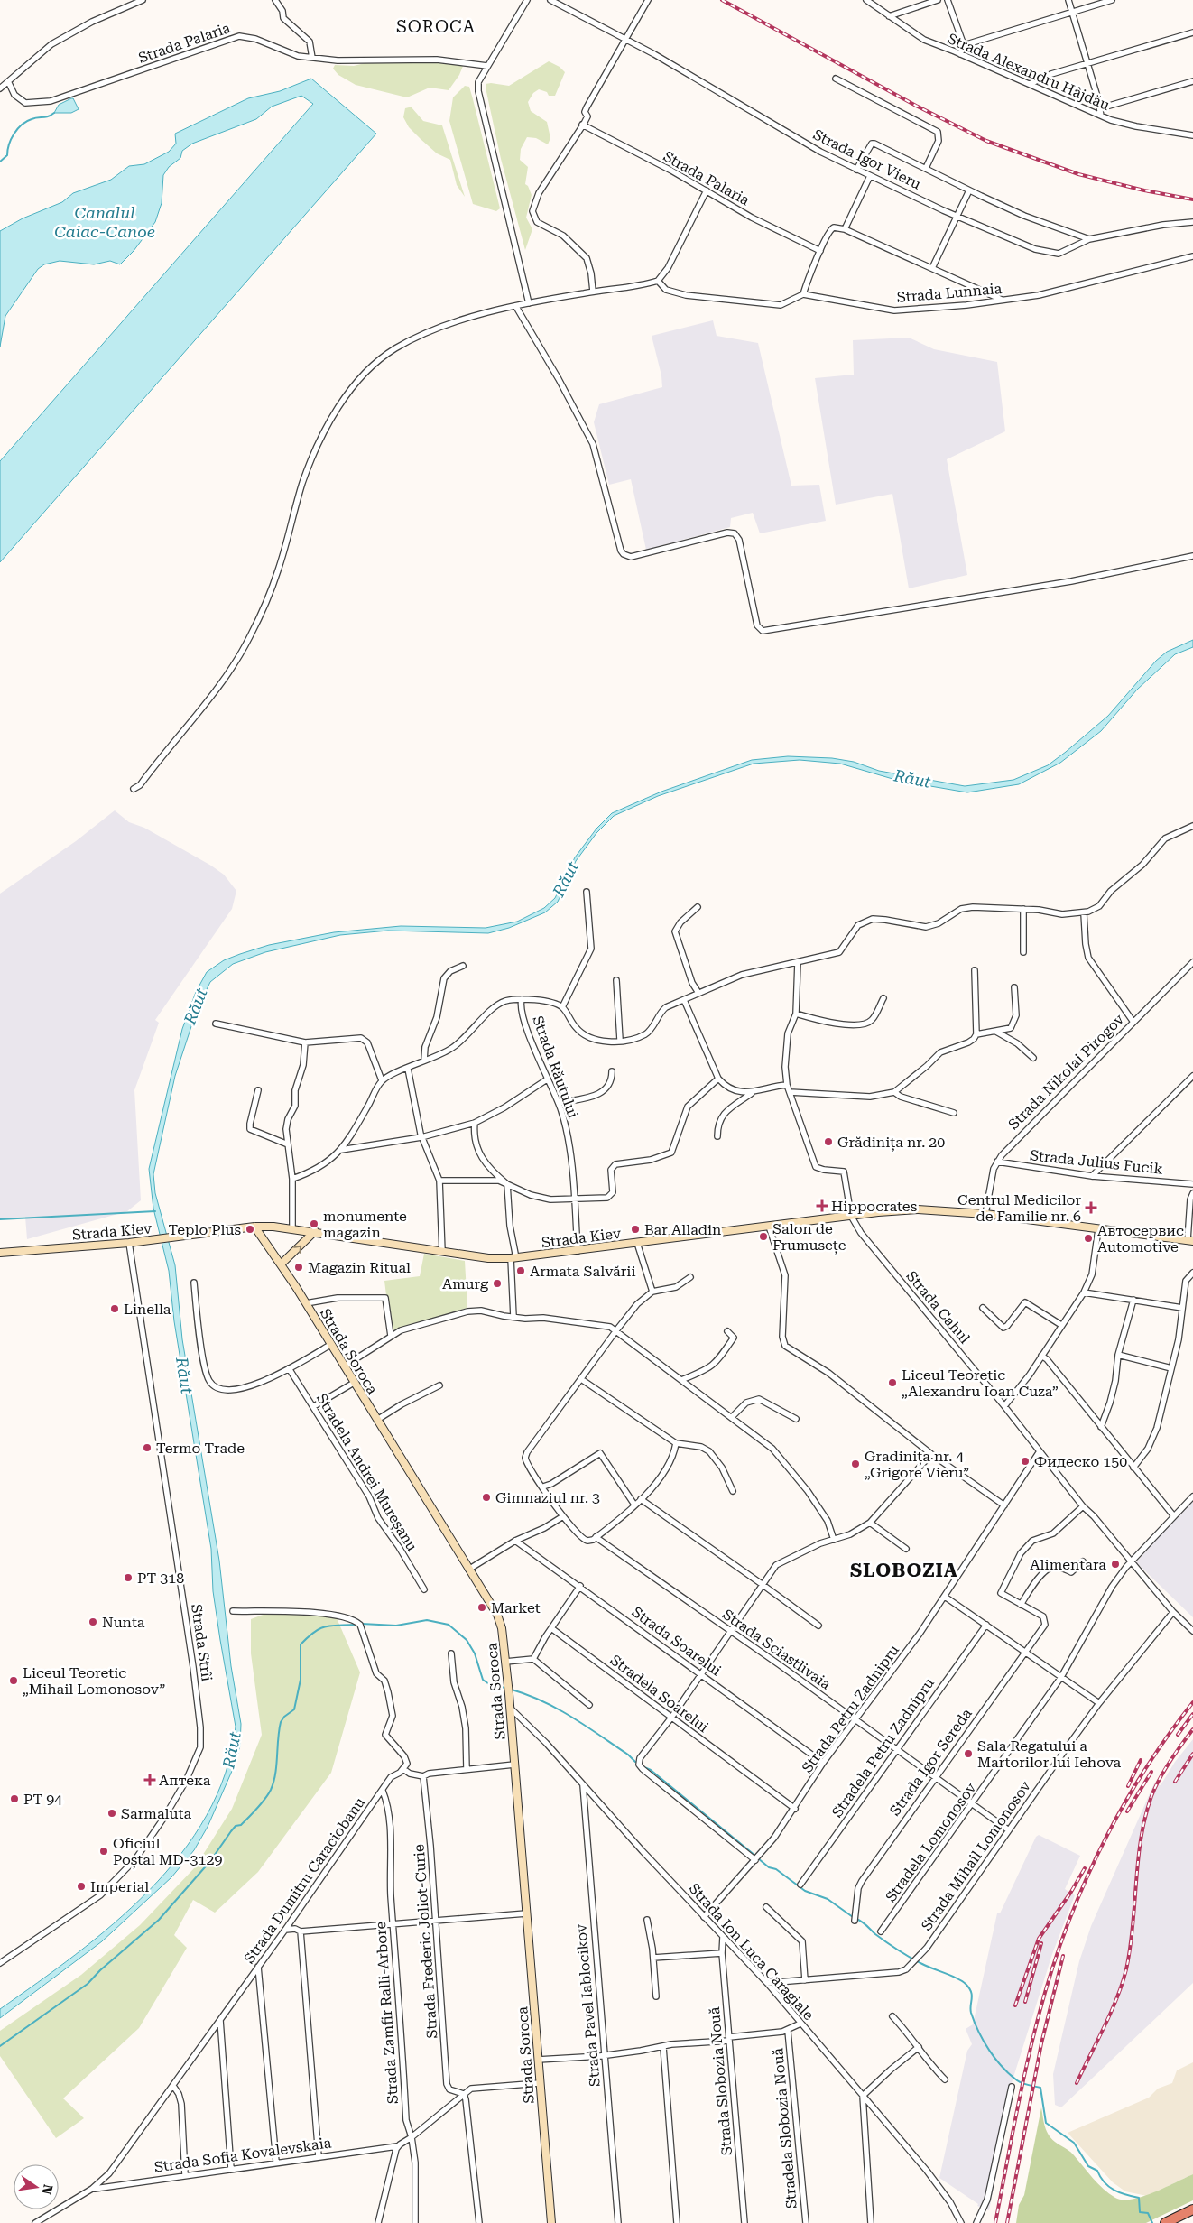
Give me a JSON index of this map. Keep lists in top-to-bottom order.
{
  "streets": {
    "main road": ["Strada Kiev", "Strada Soroca"],
    "street": [
      "Strada Palaria",
      "Strada Alexandru Hâjdău",
      "Strada Igor Vieru",
      "Strada Lunnaia",
      "Strada Răutului",
      "Strada Nikolai Pirogov",
      "Strada Julius Fucik",
      "Strada Cahul",
      "Stradela Andrei Mureșanu",
      "Strada Soarelui",
      "Strada Strîi",
      "Strada Sciastlivaia",
      "Stradela Soarelui",
      "Strada Petru Zadnipru",
      "Stradela Petru Zadnipru",
      "Strada Igor Sereda",
      "Stradela Lomonosov",
      "Strada Mihail Lomonosov",
      "Strada Dumitru Caraciobanu",
      "Strada Frederic Joliot-Curie",
      "Strada Ion Luca Caragiale",
      "Strada Pavel Iablocikov",
      "Strada Zamfir Ralli-Arbore",
      "Strada Slobozia Nouă",
      "Stradela Slobozia Nouă",
      "Strada Sofia Kovalevskaia"
    ]
  },
  "crossings": [
    ["Strada Răutului", "Strada Kiev"],
    ["Strada Nikolai Pirogov", "Strada Julius Fucik"],
    ["Strada Nikolai Pirogov", "Strada Kiev"],
    ["Strada Kiev", "Strada Cahul"],
    ["Strada Kiev", "Strada Soroca"],
    ["Strada Kiev", "Strada Strîi"],
    ["Strada Cahul", "Strada Petru Zadnipru"],
    ["Strada Cahul", "Stradela Lomonosov"],
    ["Strada Cahul", "Strada Mihail Lomonosov"],
    ["Strada Soroca", "Strada Ion Luca Caragiale"],
    ["Strada Soarelui", "Strada Petru Zadnipru"],
    ["Strada Sciastlivaia", "Strada Petru Zadnipru"],
    ["Strada Sciastlivaia", "Stradela Petru Zadnipru"],
    ["Strada Sciastlivaia", "Strada Igor Sereda"],
    ["Strada Sciastlivaia", "Stradela Lomonosov"],
    ["Strada Sciastlivaia", "Strada Mihail Lomonosov"],
    ["Stradela Soarelui", "Strada Petru Zadnipru"],
    ["Strada Petru Zadnipru", "Strada Ion Luca Caragiale"],
    ["Strada Mihail Lomonosov", "Strada Ion Luca Caragiale"],
    ["Strada Dumitru Caraciobanu", "Strada Zamfir Ralli-Arbore"],
    ["Strada Dumitru Caraciobanu", "Strada Sofia Kovalevskaia"],
    ["Strada Ion Luca Caragiale", "Strada Pavel Iablocikov"],
    ["Strada Ion Luca Caragiale", "Strada Slobozia Nouă"]
  ],
  "districts": ["SOROCA", "SLOBOZIA"],
  "water": ["Canalul Caiac-Canoe", "Răut"],
  "places": {
    "other": [
      "Grădinița nr. 20",
      "monumente magazin",
      "Teplo Plus",
      "Bar Alladin",
      "Salon de Frumusețe",
      "Автосервис Automotive",
      "Magazin Ritual",
      "Armata Salvării",
      "Amurg",
      "Linella",
      "Liceul Teoretic „Alexandru Ioan Cuza”",
      "Termo Trade",
      "Фидеско 150",
      "Gradinița nr. 4 „Grigore Vieru”",
      "Gimnaziul nr. 3",
      "Alimentara",
      "PT 318",
      "Market",
      "Nunta",
      "Liceul Teoretic „Mihail Lomonosov”",
      "Sala Regatului a Martorilor lui Iehova",
      "PT 94",
      "Sarmaluta",
      "Oficiul Poștal MD-3129",
      "Imperial"
    ],
    "health": ["Hippocrates", "Centrul Medicilor de Familie nr. 6", "Аптека"]
  },
  "north": "right"
}
